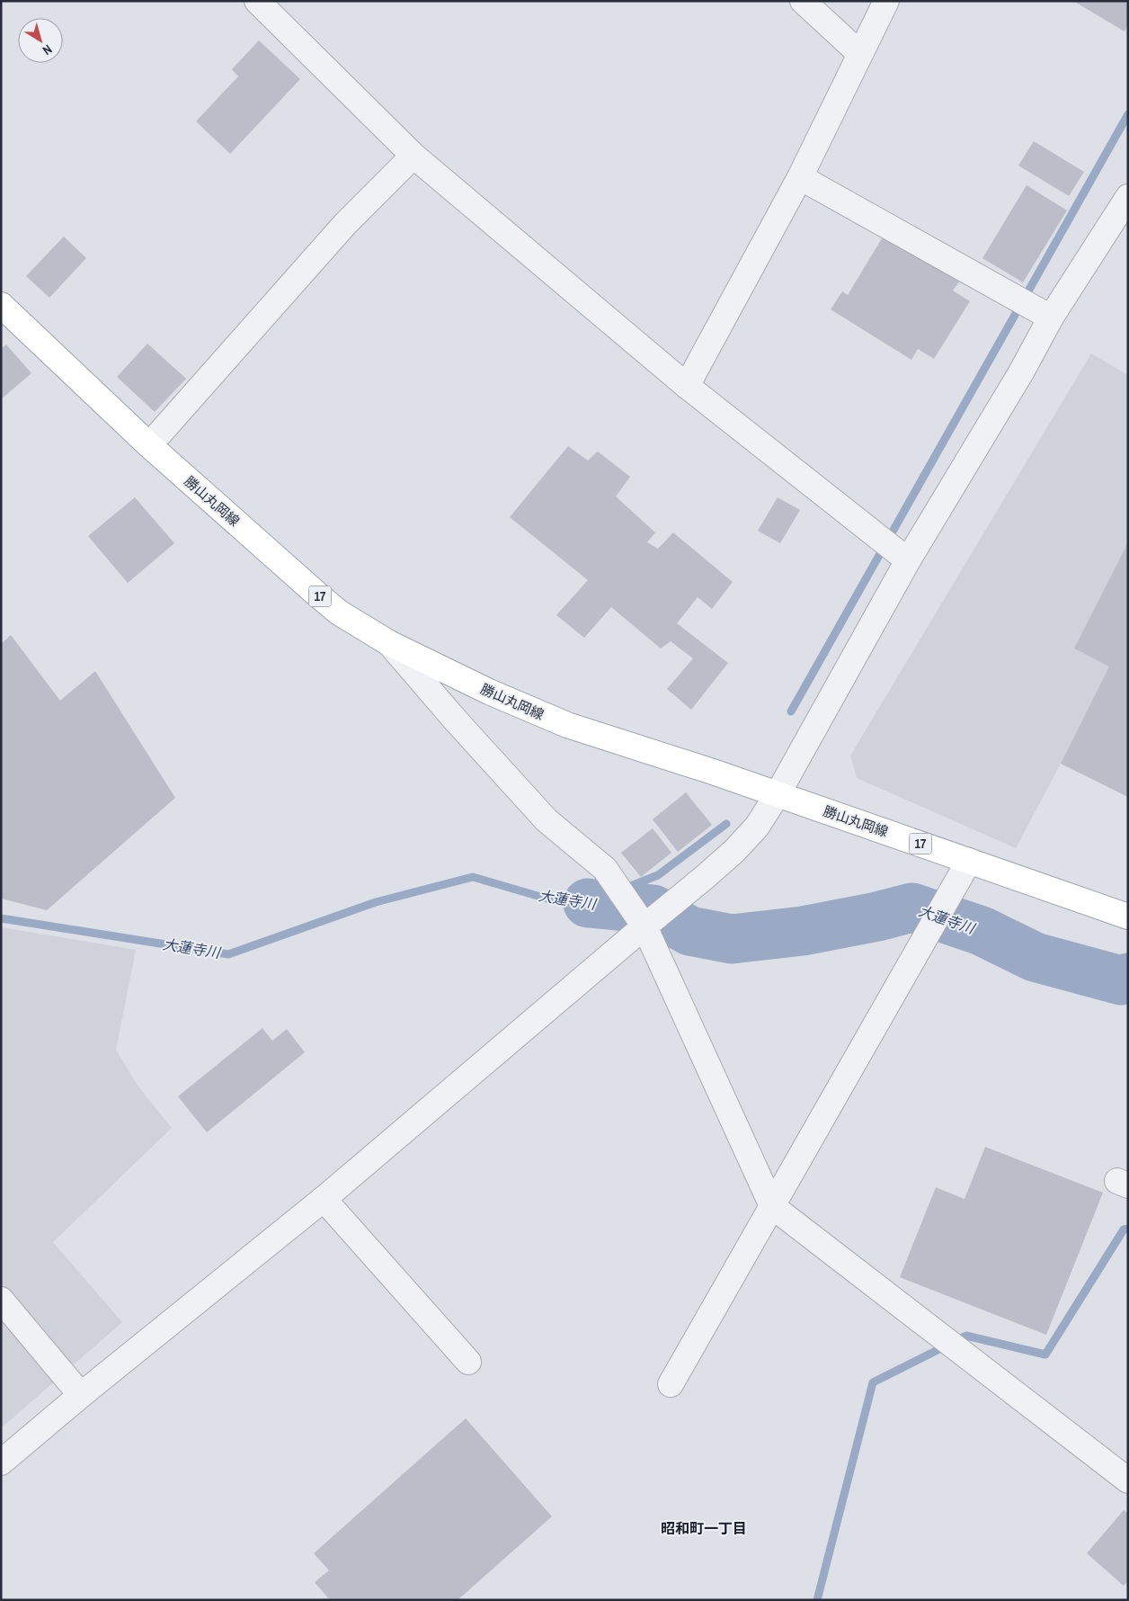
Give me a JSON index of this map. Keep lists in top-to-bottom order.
{
  "streets": {
    "main road": ["勝山丸岡線", "17"]
  },
  "districts": ["昭和町一丁目"],
  "water": ["大蓮寺川"],
  "north": "bottom right"
}
